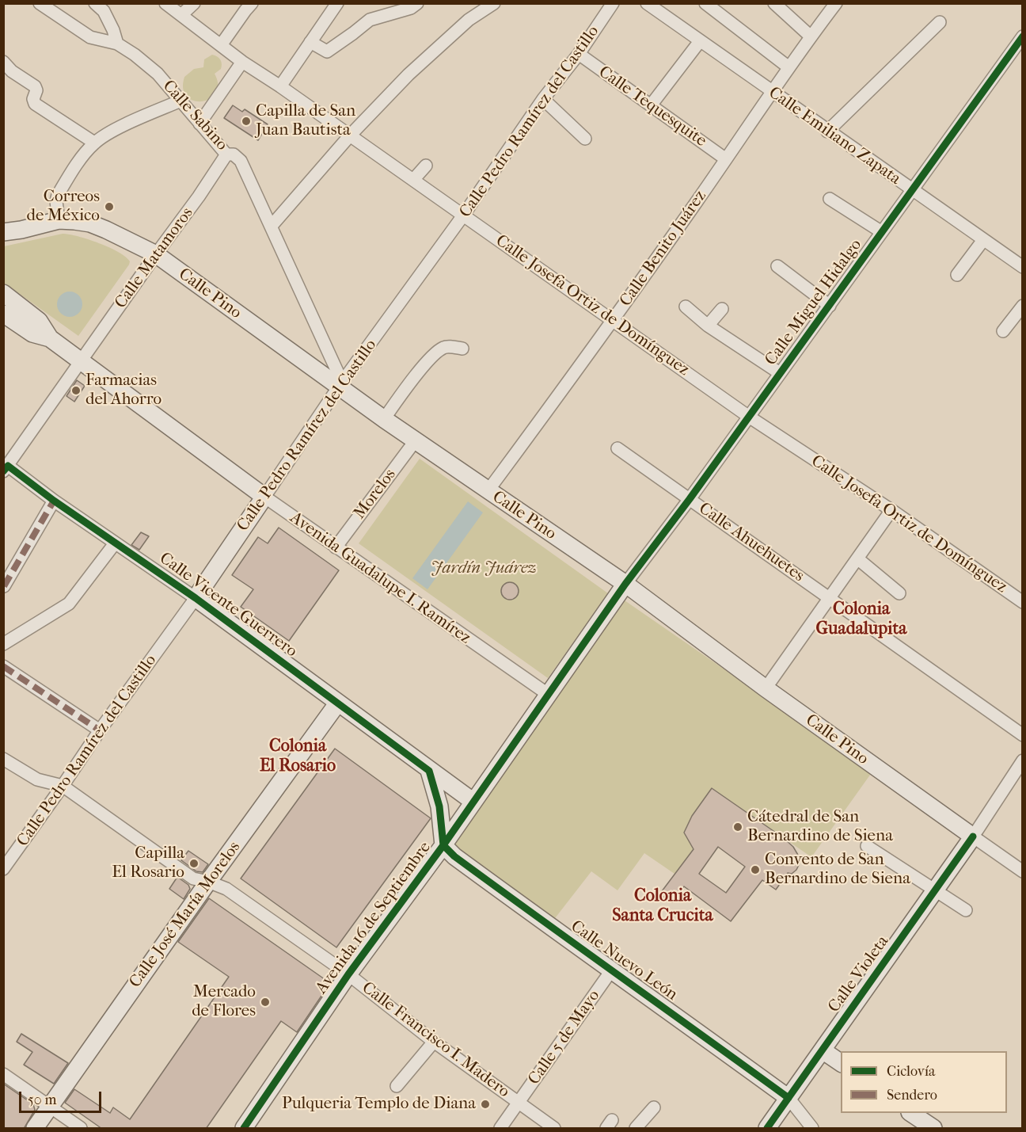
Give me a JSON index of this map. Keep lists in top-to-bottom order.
{
  "streets": {
    "street": [
      "Calle Tequesquite",
      "Calle Sabino",
      "Calle Pedro Ramírez del Castillo",
      "Calle Emiliano Zapata",
      "Calle Benito Juárez",
      "Calle Matamoros",
      "Calle Pino",
      "Calle Miguel Hidalgo",
      "Calle Josefa Ortiz de Domínguez",
      "Morelos",
      "Calle Ahuehuetes",
      "Avenida Guadalupe I. Ramírez",
      "Calle Vicente Guerrero",
      "Calle José María Morelos",
      "Avenida 16 de Septiembre",
      "Calle Nuevo León",
      "Calle Violeta",
      "Calle 5 de Mayo",
      "Calle Francisco I. Madero"
    ]
  },
  "crossings": [
    ["Calle Tequesquite", "Calle Pedro Ramírez del Castillo"],
    ["Calle Tequesquite", "Calle Benito Juárez"],
    ["Calle Sabino", "Calle Pedro Ramírez del Castillo"],
    ["Calle Sabino", "Calle Matamoros"],
    ["Calle Sabino", "Calle Pino"],
    ["Calle Pedro Ramírez del Castillo", "Calle Pino"],
    ["Calle Pedro Ramírez del Castillo", "Calle Josefa Ortiz de Domínguez"],
    ["Calle Pedro Ramírez del Castillo", "Avenida Guadalupe I. Ramírez"],
    ["Calle Pedro Ramírez del Castillo", "Calle Vicente Guerrero"],
    ["Calle Pedro Ramírez del Castillo", "Calle Francisco I. Madero"],
    ["Calle Emiliano Zapata", "Calle Benito Juárez"],
    ["Calle Emiliano Zapata", "Calle Miguel Hidalgo"],
    ["Calle Benito Juárez", "Calle Pino"],
    ["Calle Benito Juárez", "Calle Josefa Ortiz de Domínguez"],
    ["Calle Matamoros", "Calle Pino"],
    ["Calle Matamoros", "Avenida Guadalupe I. Ramírez"],
    ["Calle Matamoros", "Calle Vicente Guerrero"],
    ["Calle Pino", "Calle Miguel Hidalgo"],
    ["Calle Pino", "Morelos"],
    ["Calle Pino", "Avenida 16 de Septiembre"],
    ["Calle Pino", "Calle Violeta"],
    ["Calle Miguel Hidalgo", "Calle Josefa Ortiz de Domínguez"],
    ["Calle Miguel Hidalgo", "Calle Ahuehuetes"],
    ["Calle Miguel Hidalgo", "Avenida 16 de Septiembre"],
    ["Morelos", "Avenida Guadalupe I. Ramírez"],
    ["Avenida Guadalupe I. Ramírez", "Avenida 16 de Septiembre"],
    ["Calle Vicente Guerrero", "Calle José María Morelos"],
    ["Calle Vicente Guerrero", "Avenida 16 de Septiembre"],
    ["Calle José María Morelos", "Calle Francisco I. Madero"],
    ["Avenida 16 de Septiembre", "Calle Nuevo León"],
    ["Avenida 16 de Septiembre", "Calle Francisco I. Madero"],
    ["Calle Nuevo León", "Calle Violeta"],
    ["Calle Nuevo León", "Calle 5 de Mayo"],
    ["Calle 5 de Mayo", "Calle Francisco I. Madero"]
  ],
  "districts": ["Colonia Guadalupita", "Colonia El Rosario", "Colonia Santa Crucita"],
  "parks": ["Jardín Juárez"],
  "places": [
    "Capilla de San Juan Bautista",
    "Correos de México",
    "Farmacias del Ahorro",
    "Cátedral de San Bernardino de Siena",
    "Capilla El Rosario",
    "Convento de San Bernardino de Siena",
    "Mercado de Flores",
    "Pulqueria Templo de Diana"
  ],
  "legend": ["Ciclovía", "Sendero"],
  "scale_bar": "50 m"
}
